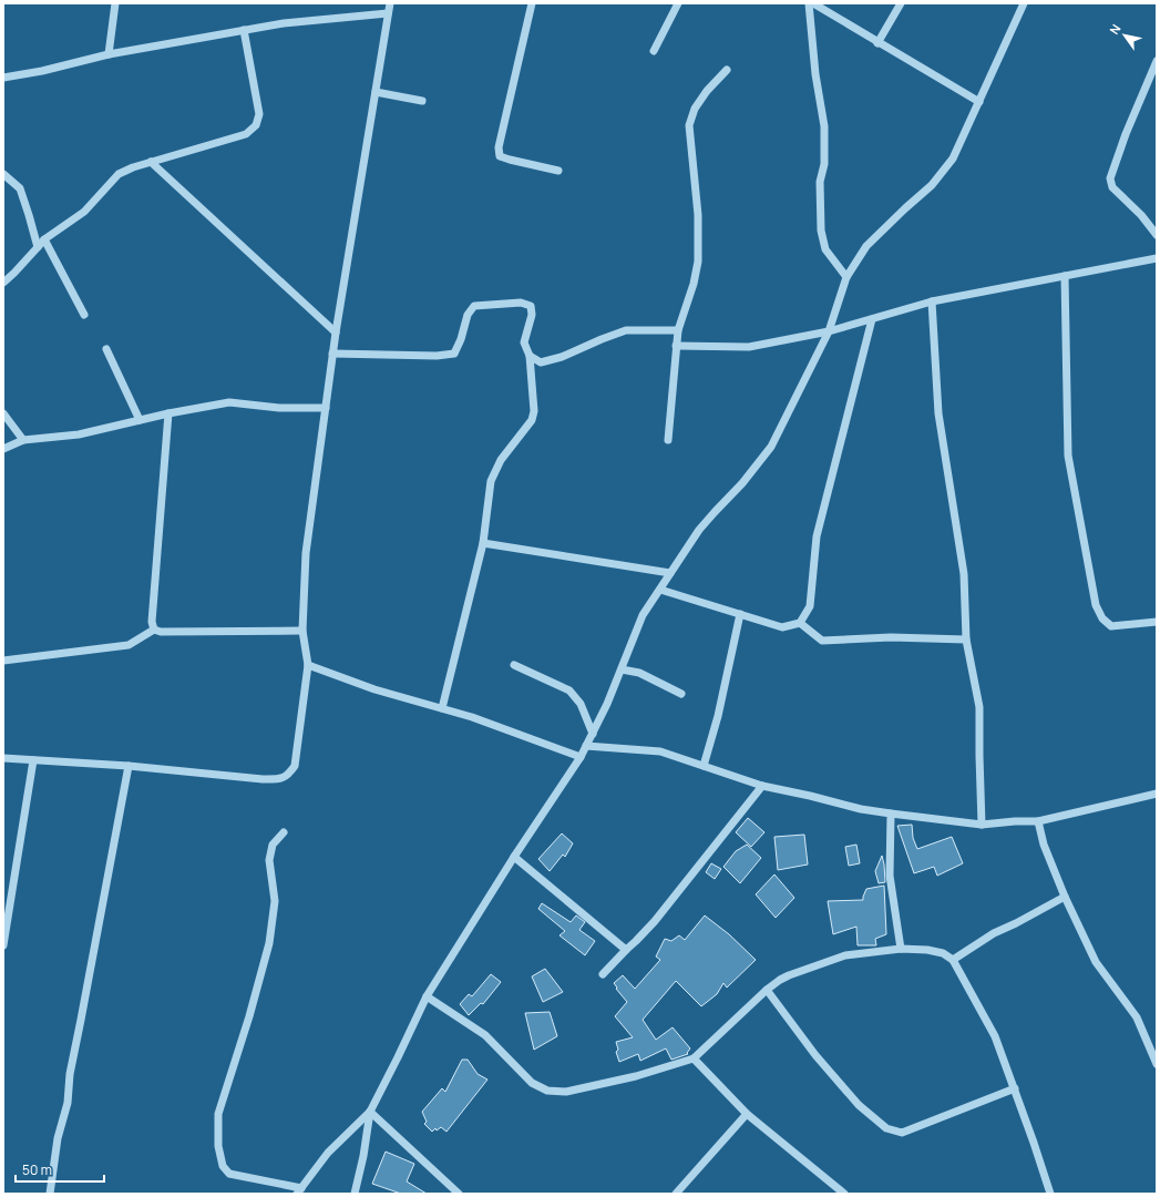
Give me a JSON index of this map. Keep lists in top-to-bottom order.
{
  "scale_bar": "50 m",
  "north": "top left"
}
